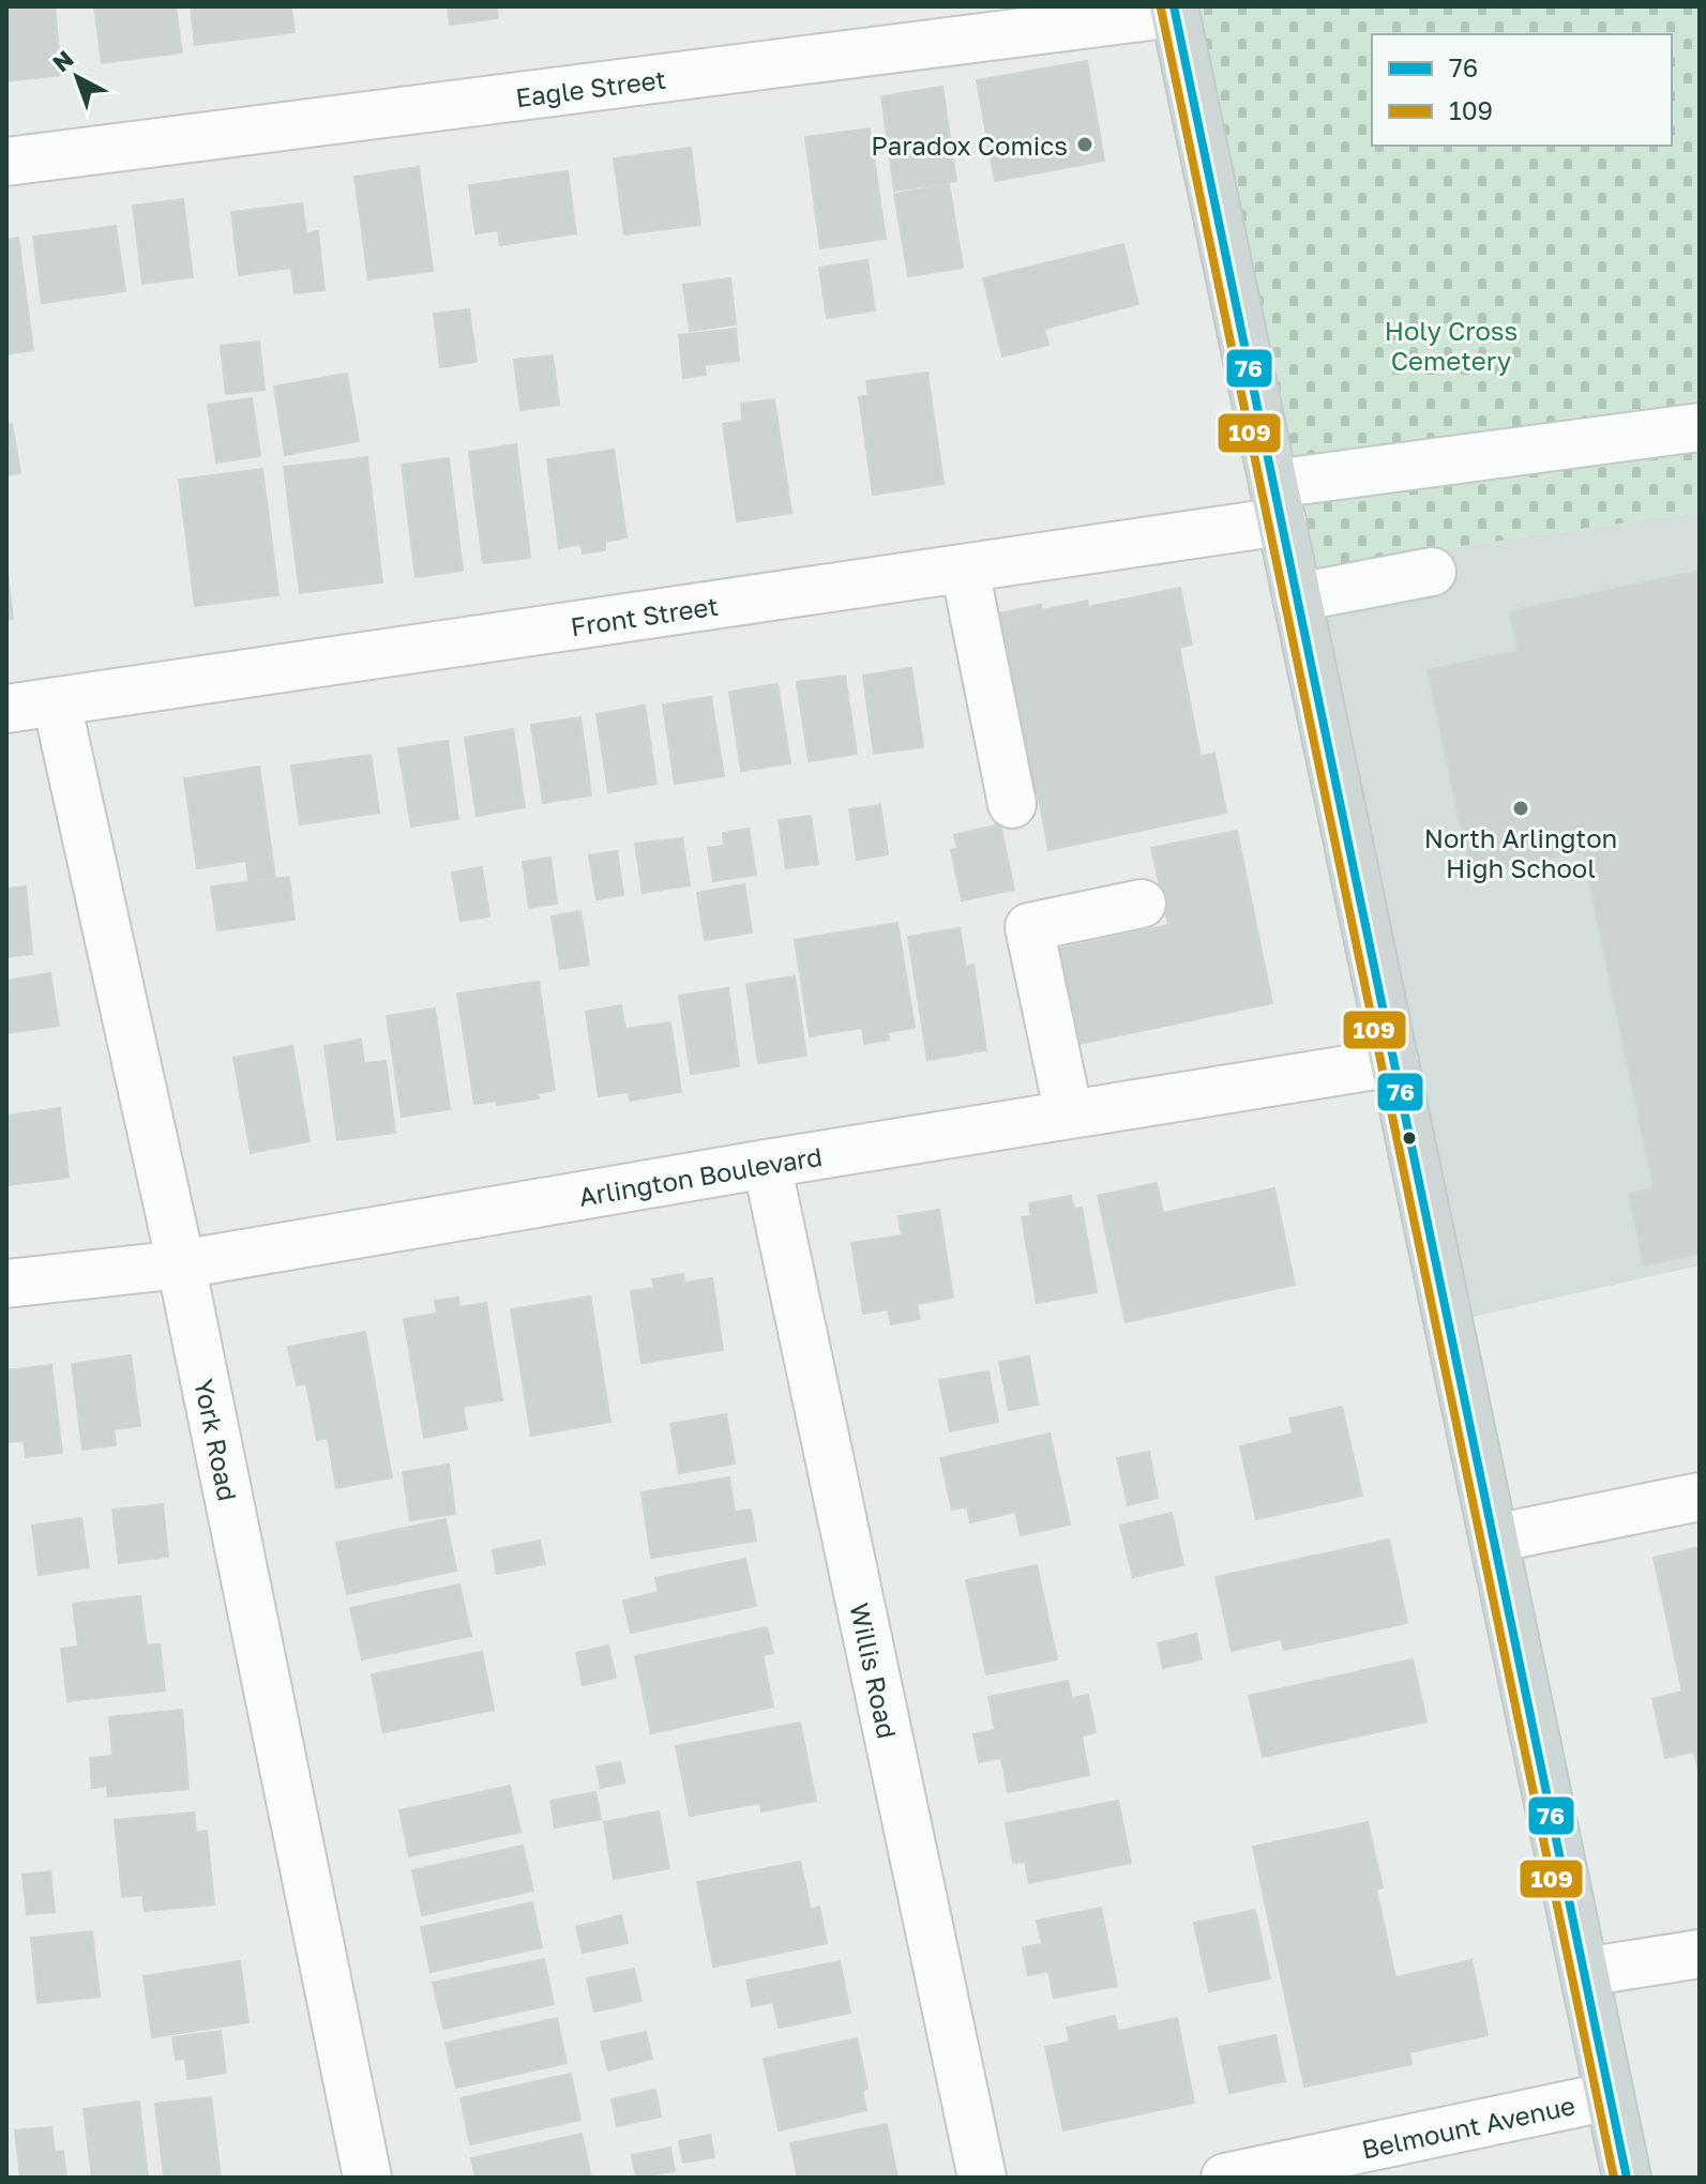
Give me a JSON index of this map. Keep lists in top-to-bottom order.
{
  "streets": {
    "street": [
      "Eagle Street",
      "Front Street",
      "Arlington Boulevard",
      "York Road",
      "Willis Road",
      "Belmount Avenue"
    ]
  },
  "crossings": [
    ["Front Street", "York Road"],
    ["Arlington Boulevard", "York Road"],
    ["Arlington Boulevard", "Willis Road"]
  ],
  "parks": ["Holy Cross Cemetery"],
  "places": ["Paradox Comics", "North Arlington High School"],
  "lines": ["transit line 76", "transit line 109"],
  "legend": ["76", "109"],
  "north": "top left"
}
